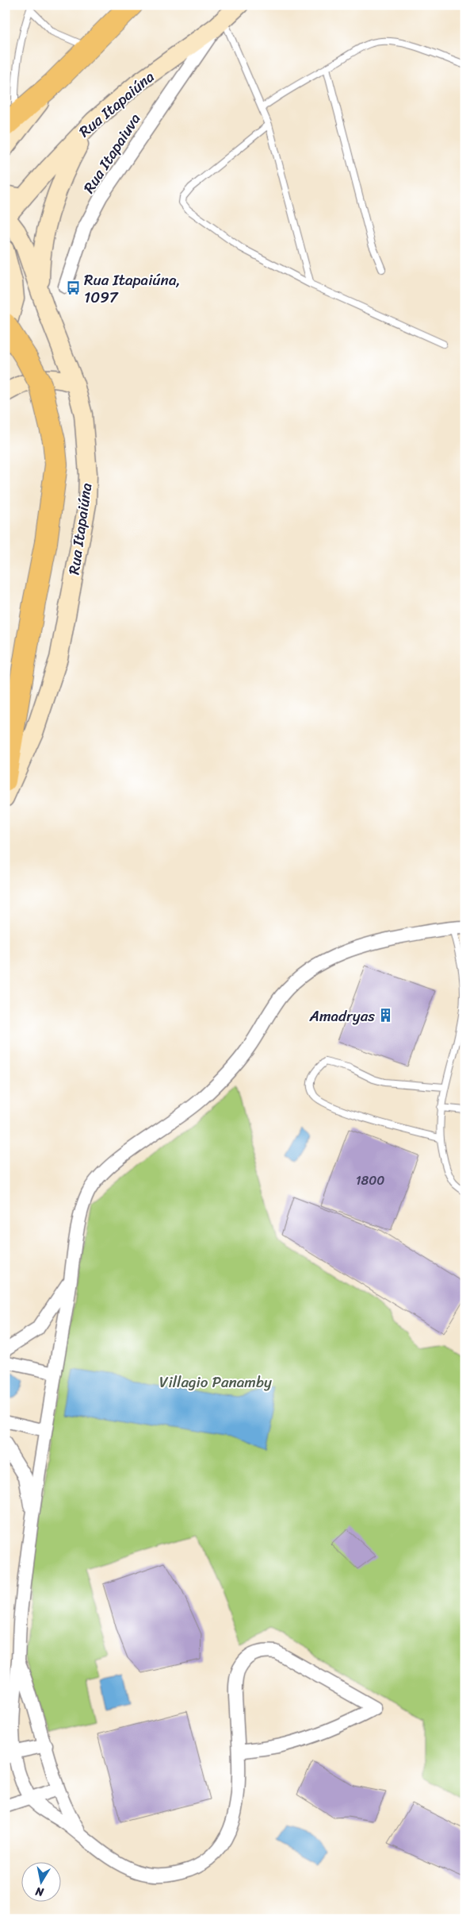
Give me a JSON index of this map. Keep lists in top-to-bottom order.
{
  "streets": {
    "main road": ["Rua Itapaiúna"],
    "street": ["Rua Itapaiuva"]
  },
  "crossings": [
    ["Rua Itapaiúna", "Rua Itapaiuva"]
  ],
  "parks": ["Villagio Panamby"],
  "places": {
    "bus stop": ["Rua Itapaiúna, 1097"],
    "building": ["Amadryas"]
  },
  "house_numbers": ["1800"],
  "north": "bottom"
}
